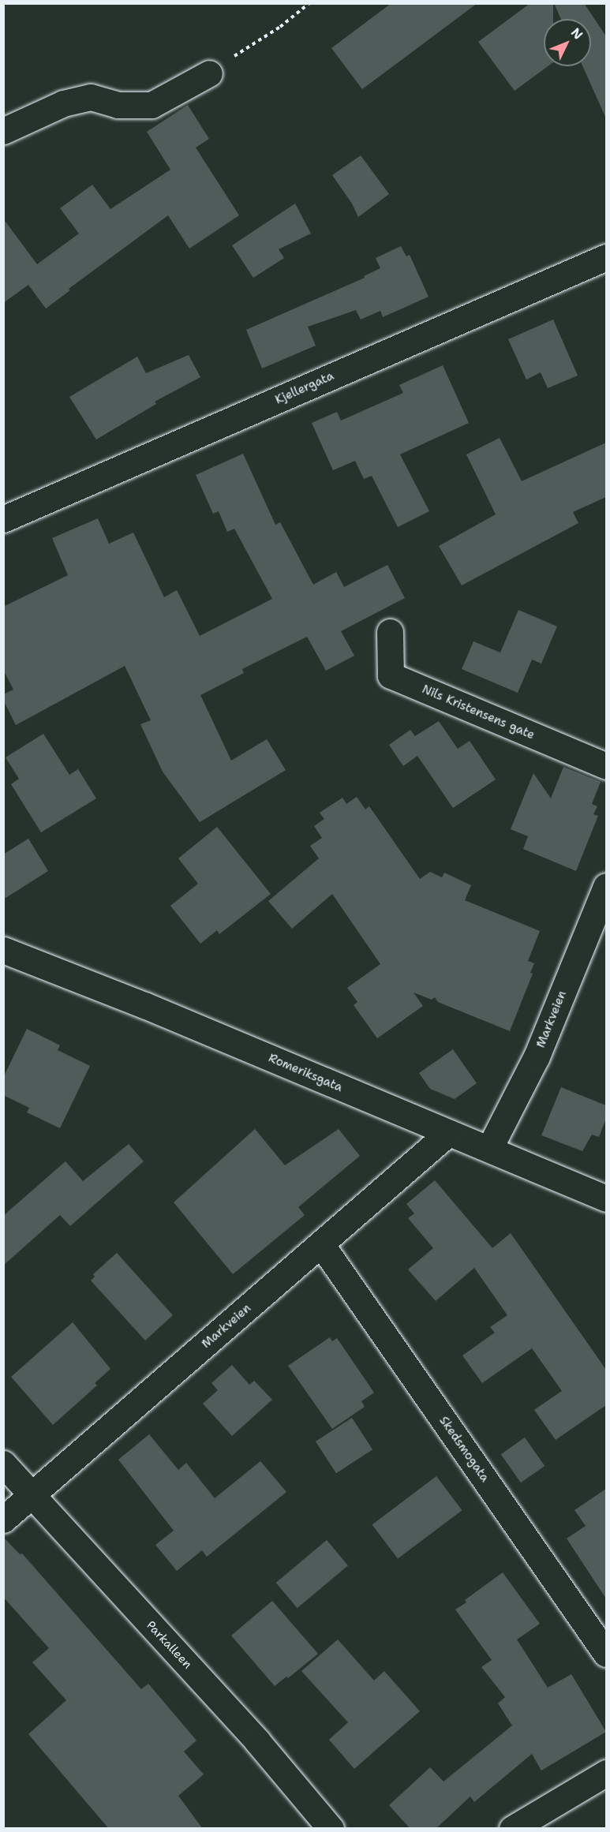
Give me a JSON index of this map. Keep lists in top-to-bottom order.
{
  "streets": {
    "street": [
      "Kjellergata",
      "Nils Kristensens gate",
      "Markveien",
      "Romeriksgata",
      "Skedsmogata",
      "Parkalleen"
    ]
  },
  "crossings": [
    ["Markveien", "Romeriksgata"],
    ["Markveien", "Skedsmogata"],
    ["Markveien", "Parkalleen"]
  ],
  "north": "top right"
}
